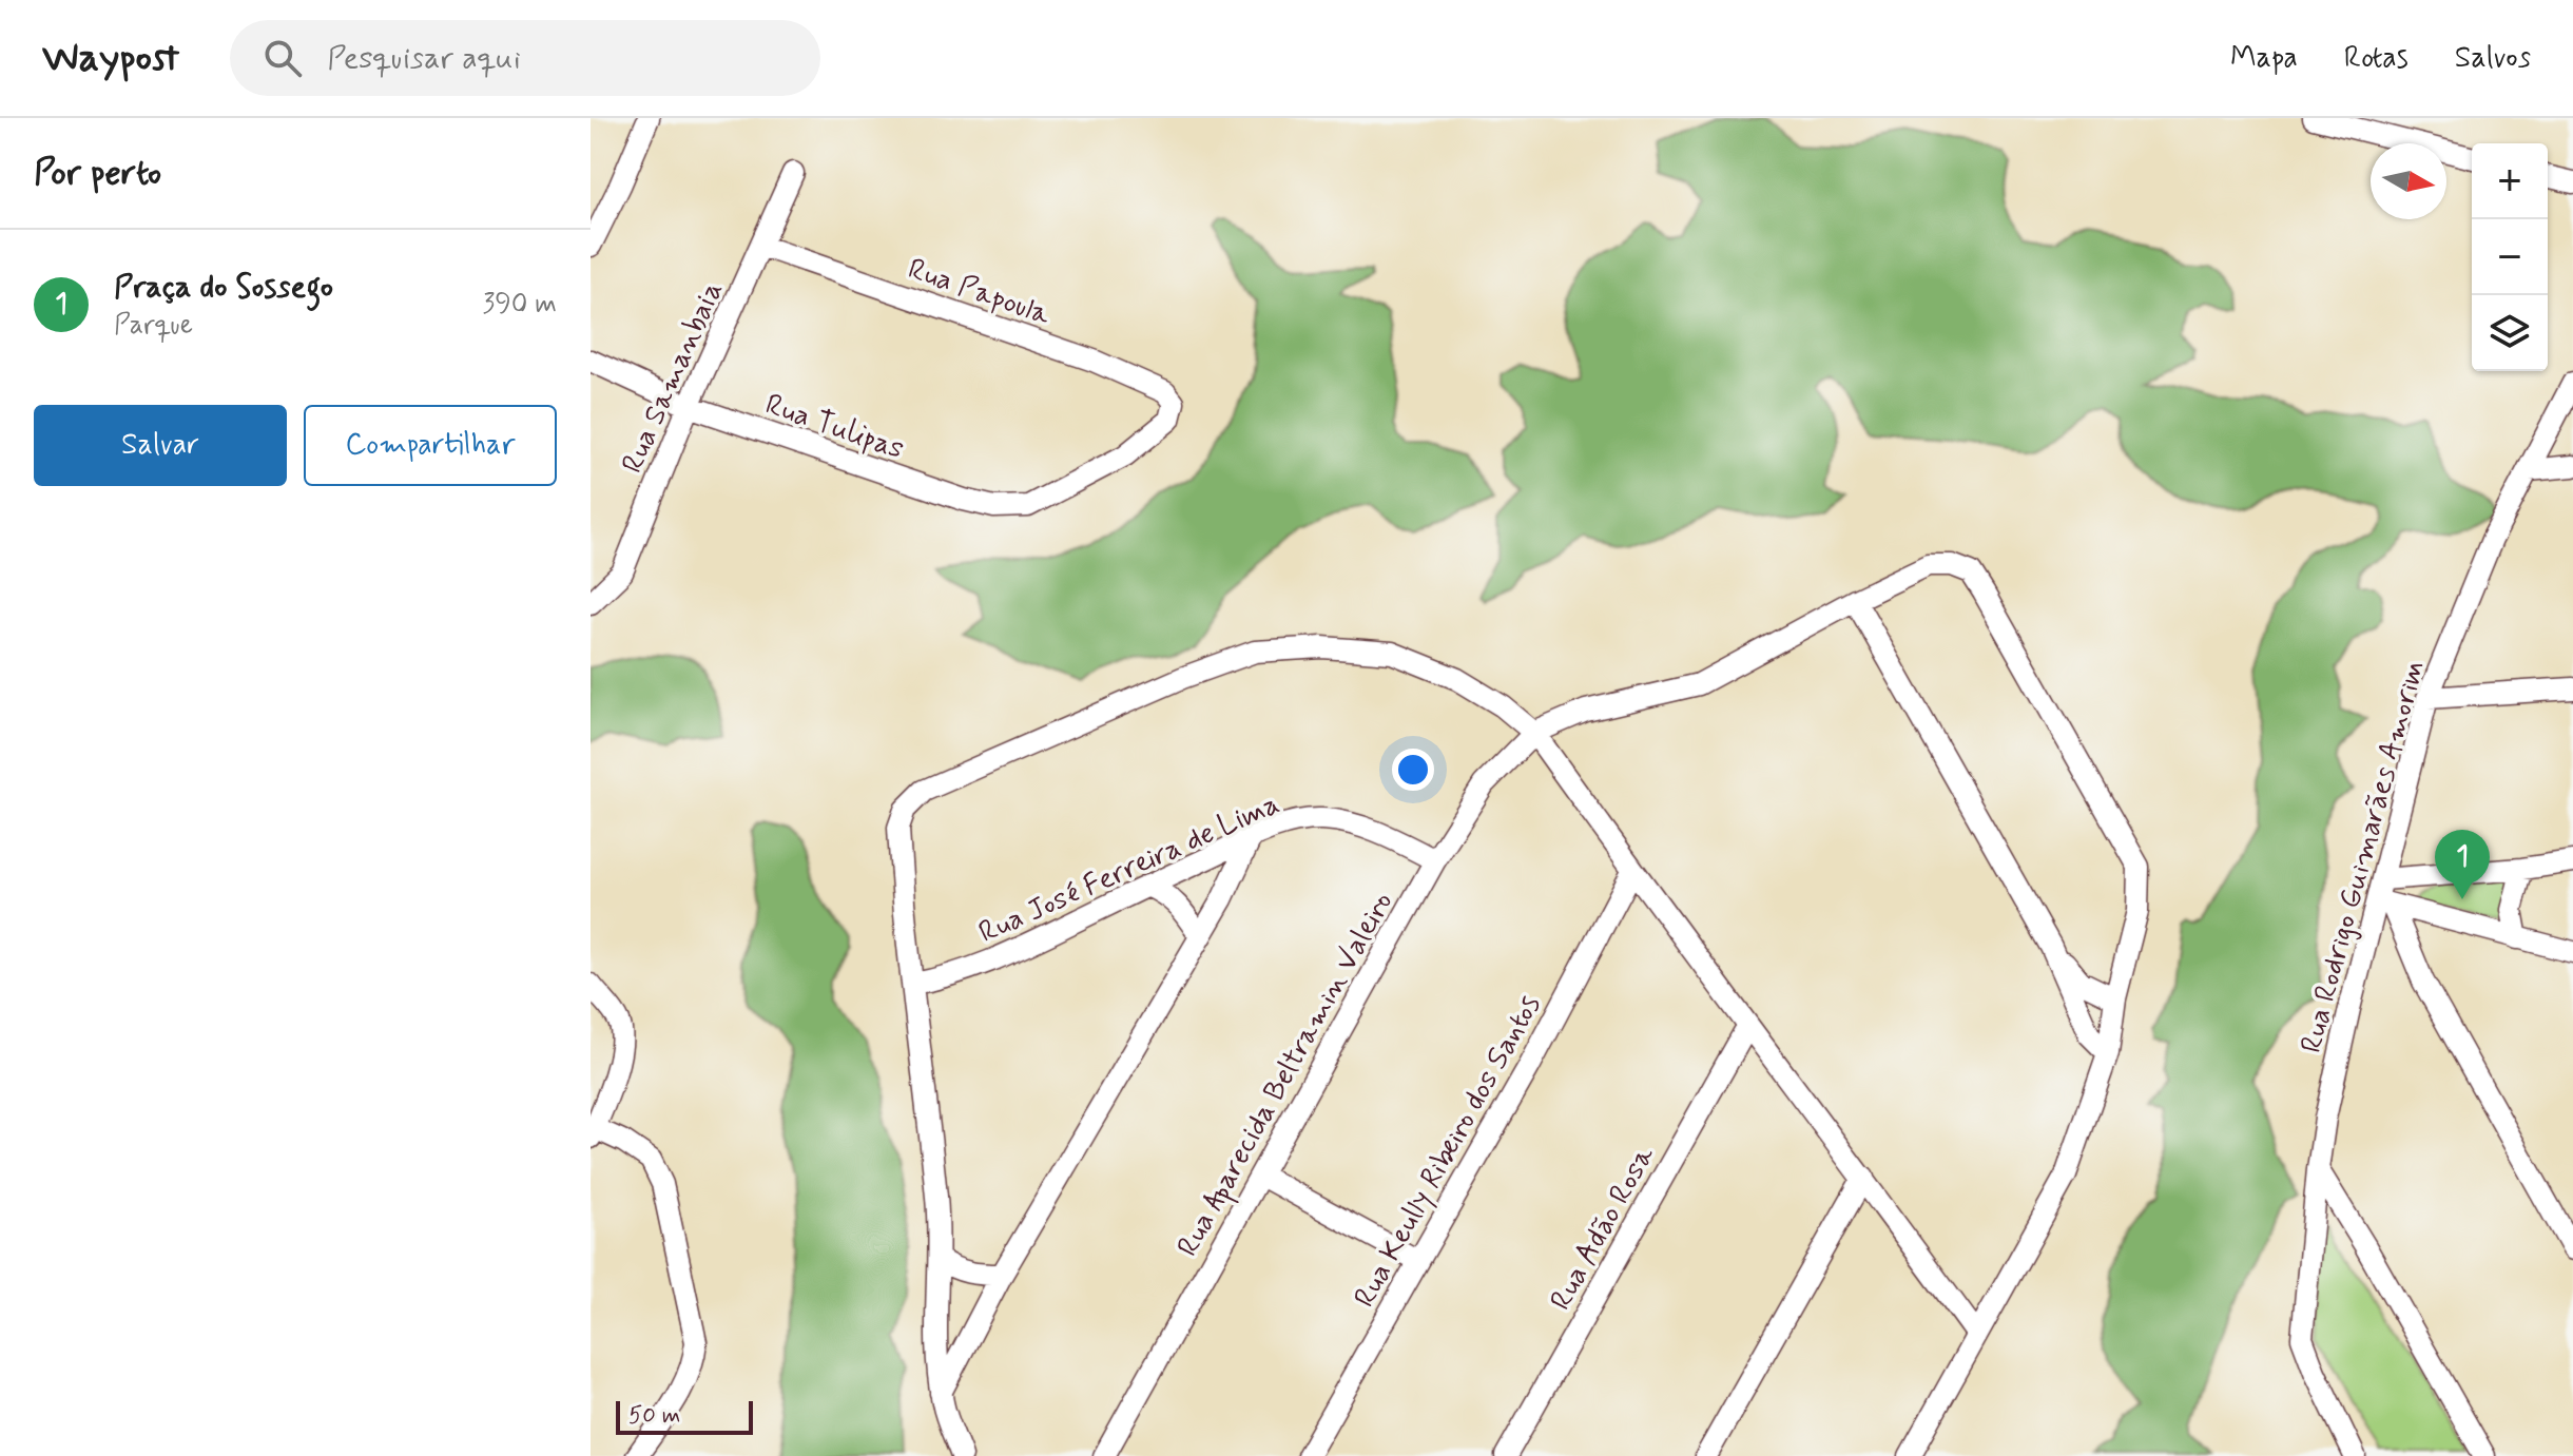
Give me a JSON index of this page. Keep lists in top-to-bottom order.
{
  "streets": {
    "street": [
      "Rua Papoula",
      "Rua Samanbaia",
      "Rua Tulipas",
      "Rua Rodrigo Guimarães Amorim",
      "Rua José Ferreira de Lima",
      "Rua Aparecida Beltramin Valeiro",
      "Rua Keully Ribeiro dos Santos",
      "Rua Adão Rosa"
    ]
  },
  "crossings": [
    ["Rua Papoula", "Rua Samanbaia"],
    ["Rua Papoula", "Rua Tulipas"],
    ["Rua Samanbaia", "Rua Tulipas"],
    ["Rua José Ferreira de Lima", "Rua Aparecida Beltramin Valeiro"]
  ],
  "scale_bar": "50 m",
  "north": "right",
  "page": {
    "header": "Waypost",
    "search": "Pesquisar aqui",
    "nav": ["Mapa", "Rotas", "Salvos"],
    "heading": "Por perto",
    "map_buttons": ["+", "−"],
    "list": [
      {
        "mark": "1",
        "name": "Praça do Sossego",
        "note": "Parque",
        "value": "390 m"
      }
    ],
    "buttons": ["Salvar", "Compartilhar"],
    "pins": "1",
    "scale": "50 m"
  }
}
